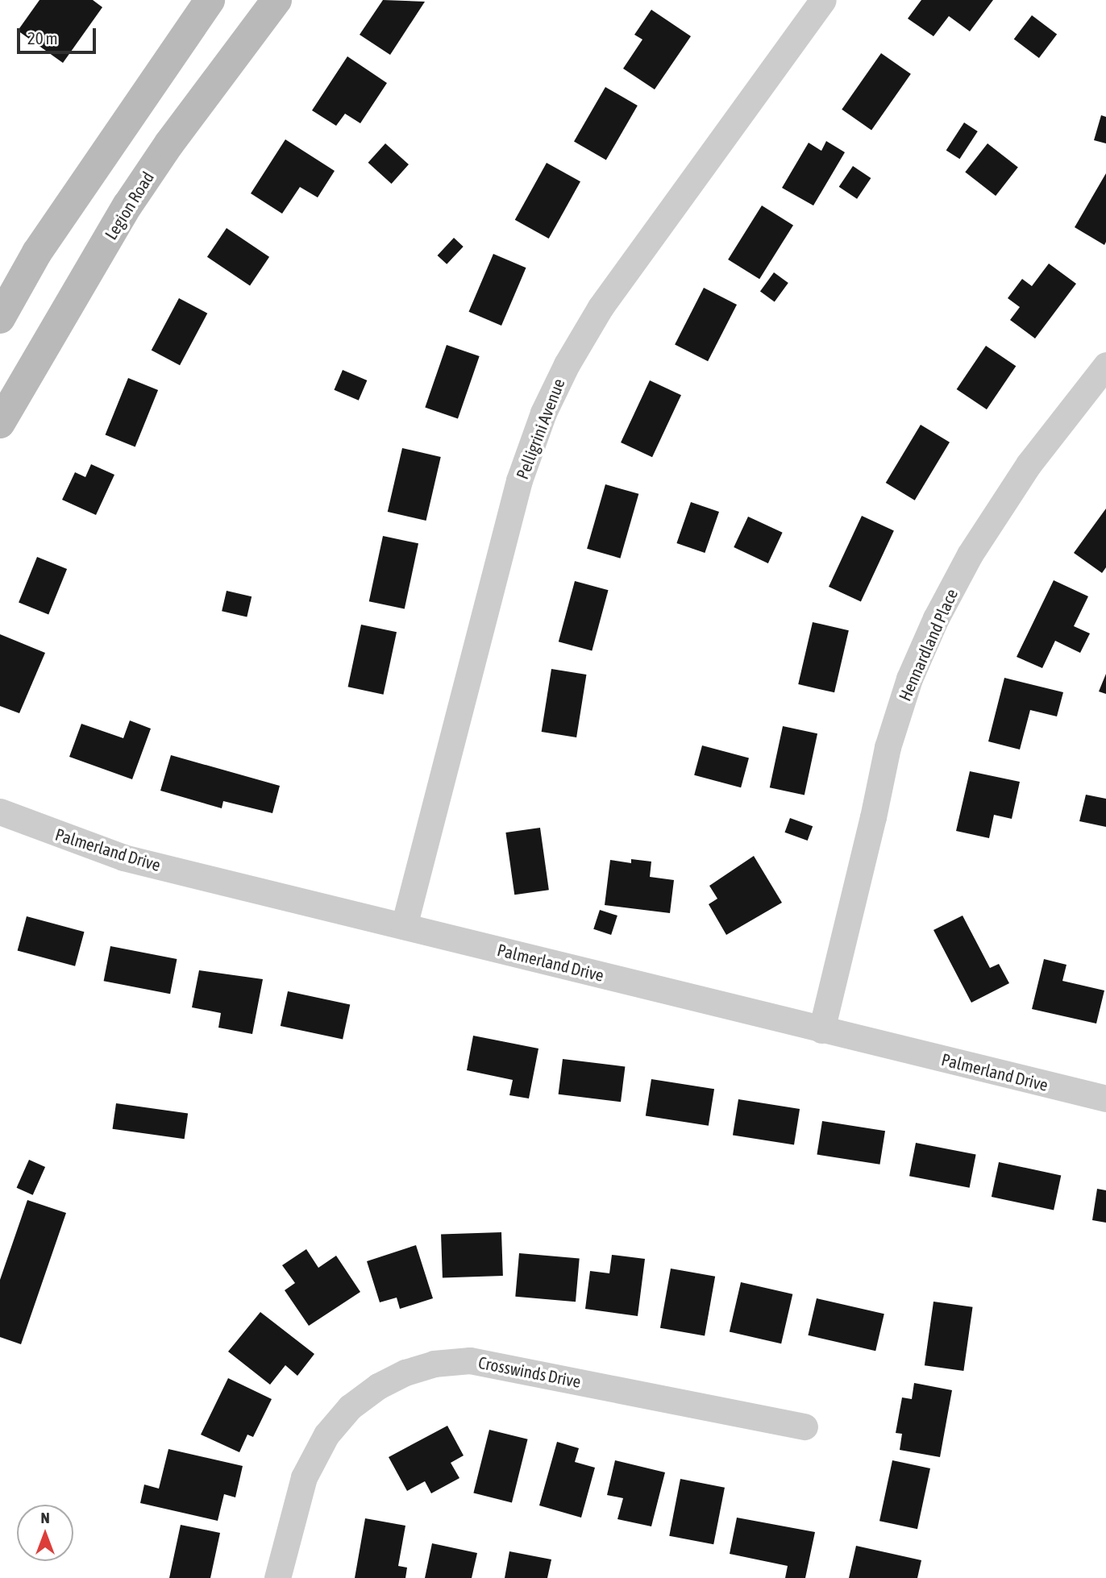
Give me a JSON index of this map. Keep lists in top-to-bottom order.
{
  "streets": {
    "main road": ["Legion Road"],
    "street": [
      "Pelligrini Avenue",
      "Hennardland Place",
      "Palmerland Drive",
      "Crosswinds Drive"
    ]
  },
  "crossings": [
    ["Pelligrini Avenue", "Palmerland Drive"],
    ["Hennardland Place", "Palmerland Drive"]
  ],
  "scale_bar": "20 m",
  "north": "top"
}
